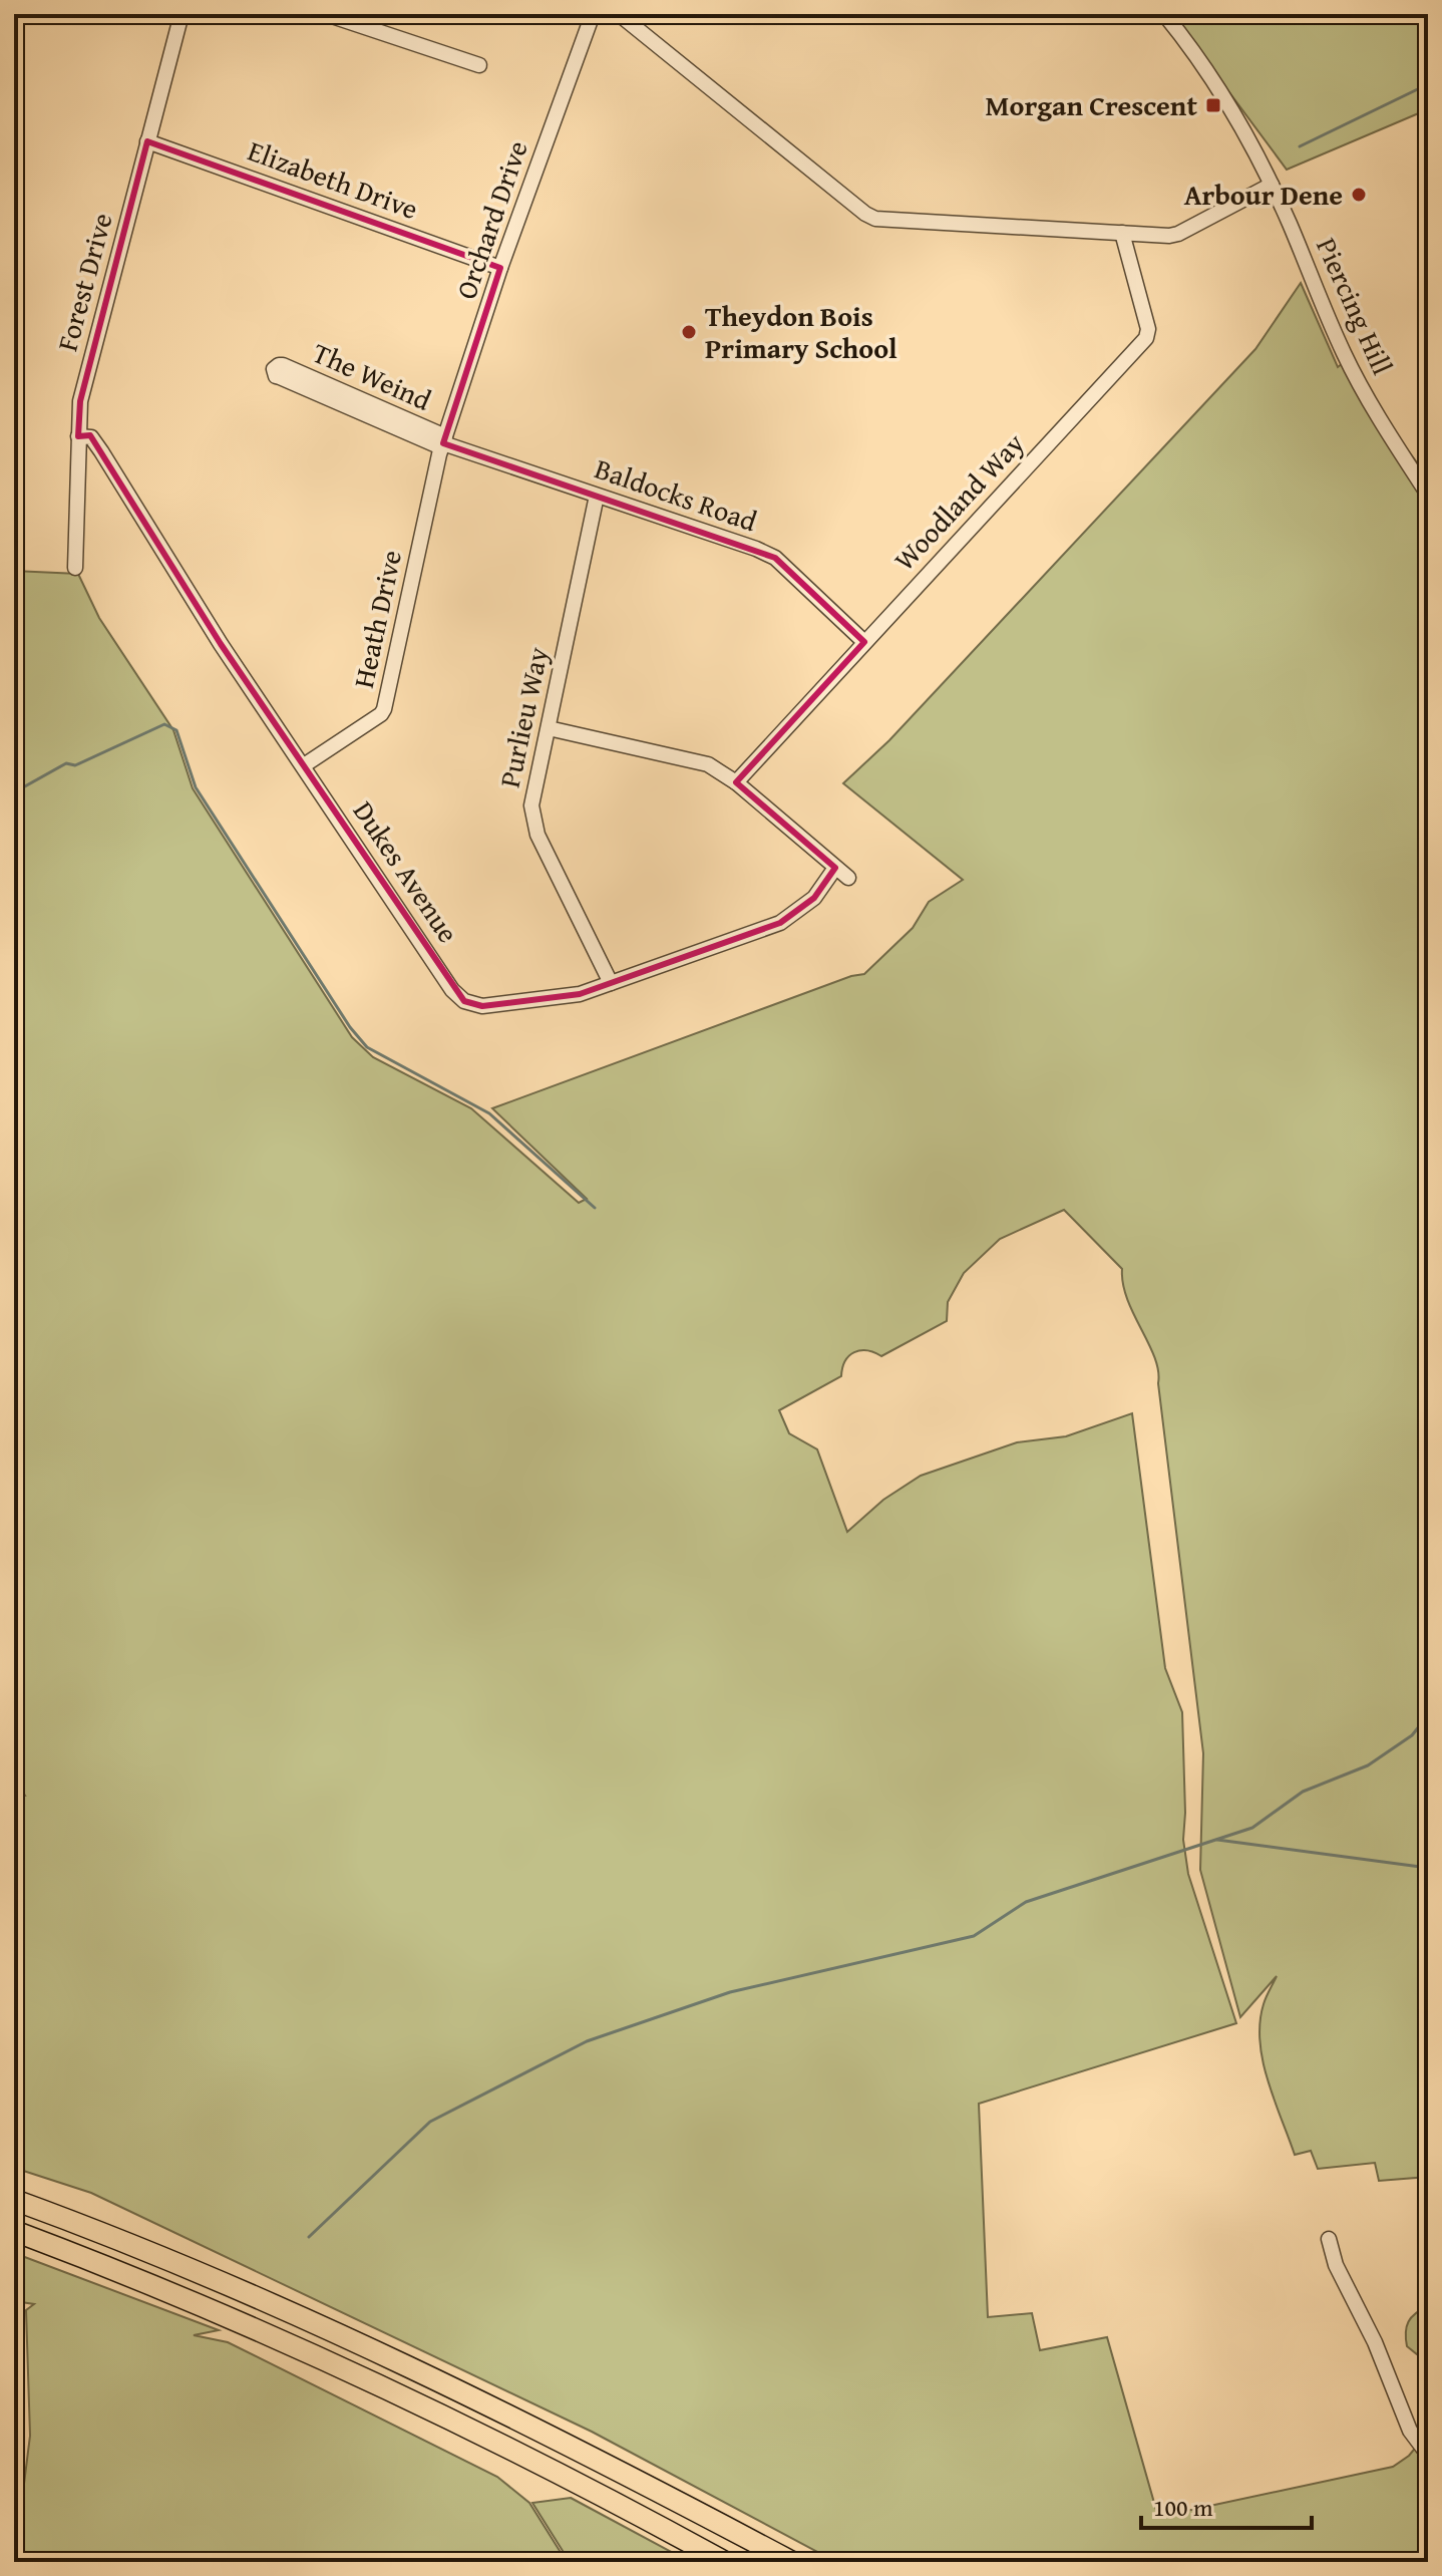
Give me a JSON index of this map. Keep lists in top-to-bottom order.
{
  "streets": {
    "street": [
      "Elizabeth Drive",
      "Orchard Drive",
      "Forest Drive",
      "Piercing Hill",
      "The Weind",
      "Baldocks Road",
      "Woodland Way",
      "Heath Drive",
      "Purlieu Way",
      "Dukes Avenue"
    ]
  },
  "crossings": [
    ["Elizabeth Drive", "Orchard Drive"],
    ["Elizabeth Drive", "Forest Drive"],
    ["Orchard Drive", "The Weind"],
    ["Orchard Drive", "Baldocks Road"],
    ["Orchard Drive", "Heath Drive"],
    ["Forest Drive", "Dukes Avenue"],
    ["The Weind", "Baldocks Road"],
    ["The Weind", "Heath Drive"],
    ["Baldocks Road", "Woodland Way"],
    ["Baldocks Road", "Heath Drive"],
    ["Baldocks Road", "Purlieu Way"],
    ["Heath Drive", "Dukes Avenue"],
    ["Purlieu Way", "Dukes Avenue"]
  ],
  "places": {
    "transit": ["Morgan Crescent"],
    "other": ["Arbour Dene", "Theydon Bois Primary School"]
  },
  "scale_bar": "100 m"
}
